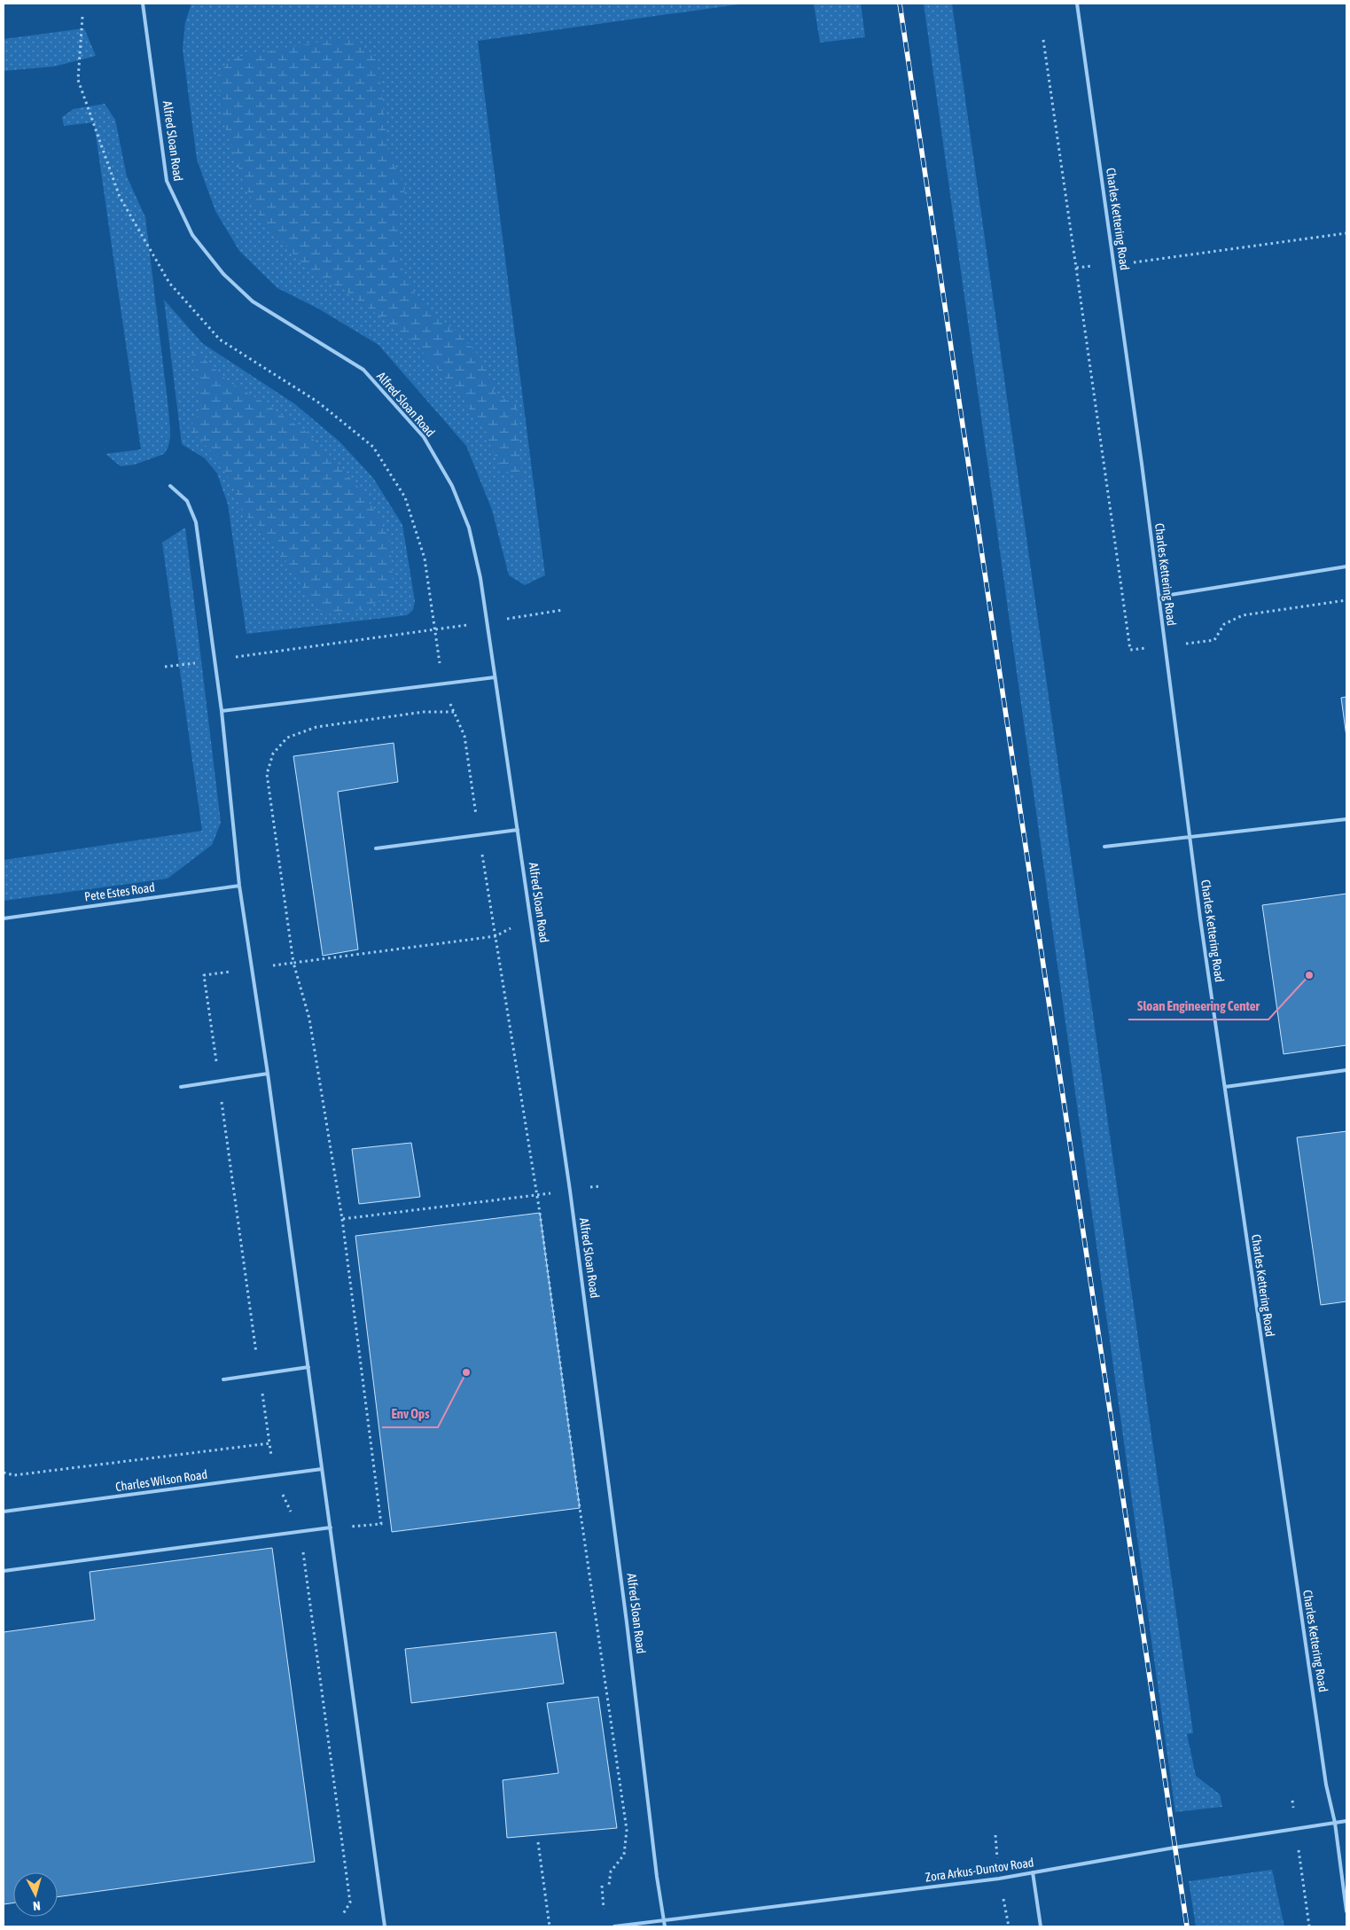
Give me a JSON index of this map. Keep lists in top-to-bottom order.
{
  "streets": {
    "lane": [
      "Alfred Sloan Road",
      "Charles Kettering Road",
      "Pete Estes Road",
      "Charles Wilson Road",
      "Zora Arkus-Duntov Road"
    ]
  },
  "crossings": [
    ["Alfred Sloan Road", "Zora Arkus-Duntov Road"],
    ["Charles Kettering Road", "Zora Arkus-Duntov Road"]
  ],
  "places": ["Sloan Engineering Center", "Env Ops"],
  "north": "bottom"
}
